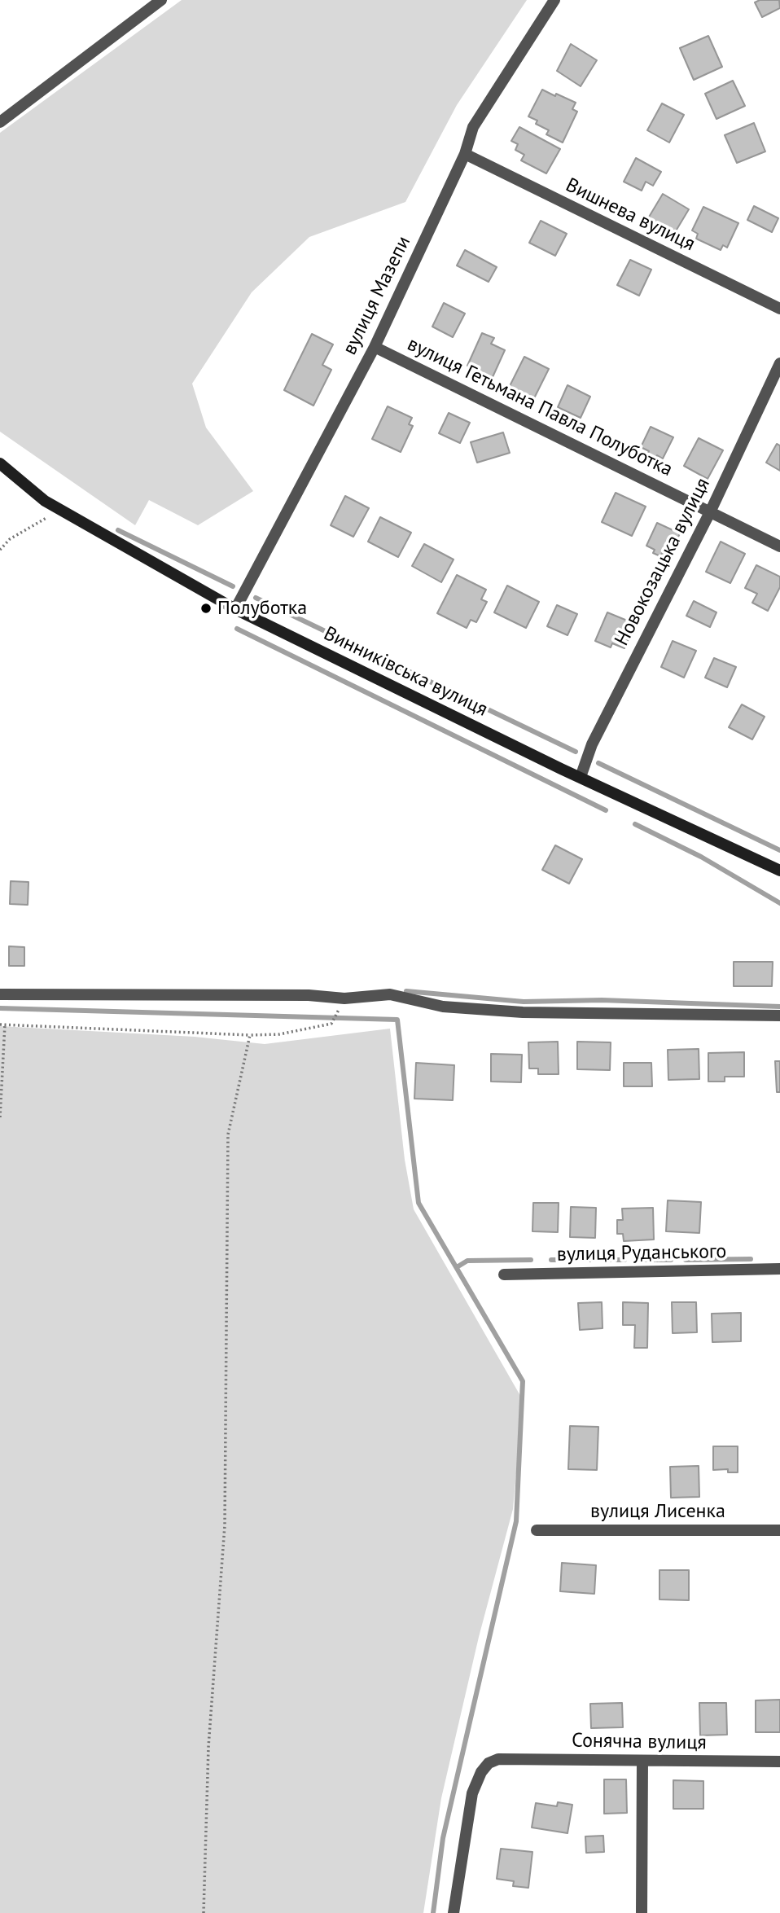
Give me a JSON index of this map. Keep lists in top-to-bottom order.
{
  "streets": {
    "main road": ["Винниківська вулиця"],
    "street": [
      "Вишнева вулиця",
      "вулиця Мазепи",
      "вулиця Гетьмана Павла Полуботка",
      "Новокозацька вулиця",
      "вулиця Руданського",
      "вулиця Лисенка",
      "Сонячна вулиця"
    ]
  },
  "crossings": [
    ["Вишнева вулиця", "вулиця Мазепи"],
    ["вулиця Мазепи", "вулиця Гетьмана Павла Полуботка"],
    ["вулиця Мазепи", "Винниківська вулиця"],
    ["вулиця Гетьмана Павла Полуботка", "Новокозацька вулиця"],
    ["Новокозацька вулиця", "Винниківська вулиця"]
  ],
  "places": ["Полуботка"]
}
